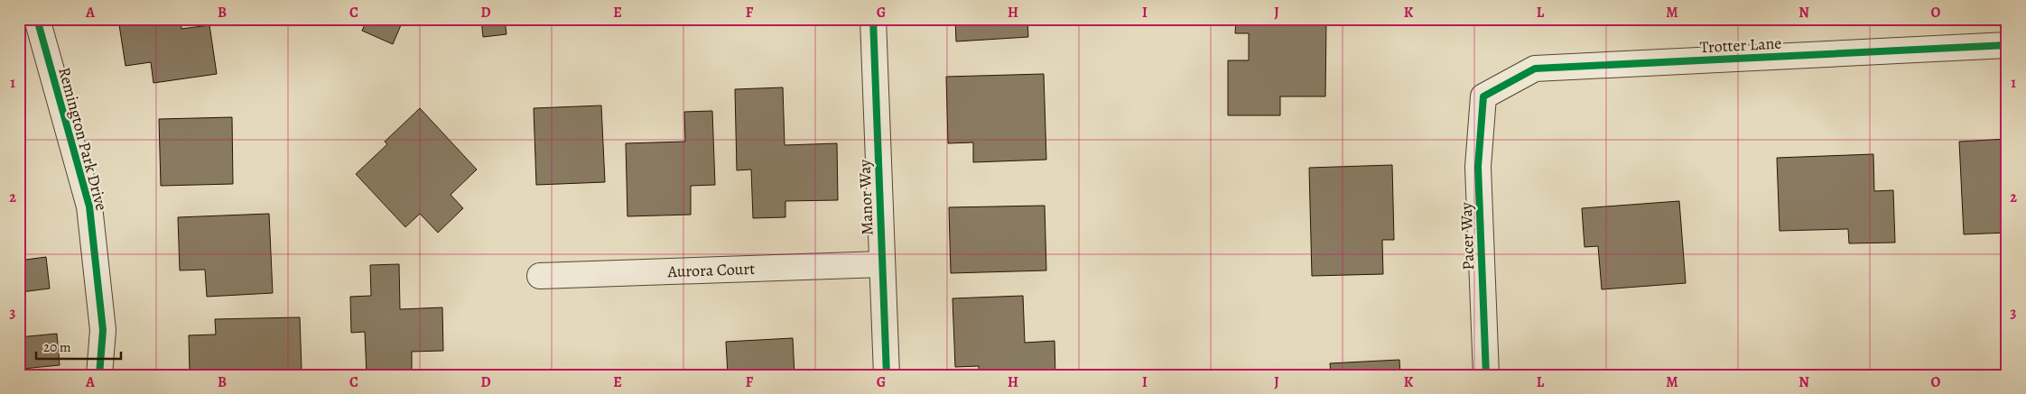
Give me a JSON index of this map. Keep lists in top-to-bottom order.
{
  "streets": {
    "street": [
      "Trotter Lane",
      "Remington Park Drive",
      "Manor Way",
      "Pacer Way",
      "Aurora Court"
    ]
  },
  "crossings": [
    ["Trotter Lane", "Pacer Way"],
    ["Manor Way", "Aurora Court"]
  ],
  "scale_bar": "20 m",
  "grid": {
    "columns": [
      "A",
      "B",
      "C",
      "D",
      "E",
      "F",
      "G",
      "H",
      "I",
      "J",
      "K",
      "L",
      "M",
      "N",
      "O"
    ],
    "rows": ["1", "2", "3"]
  }
}
